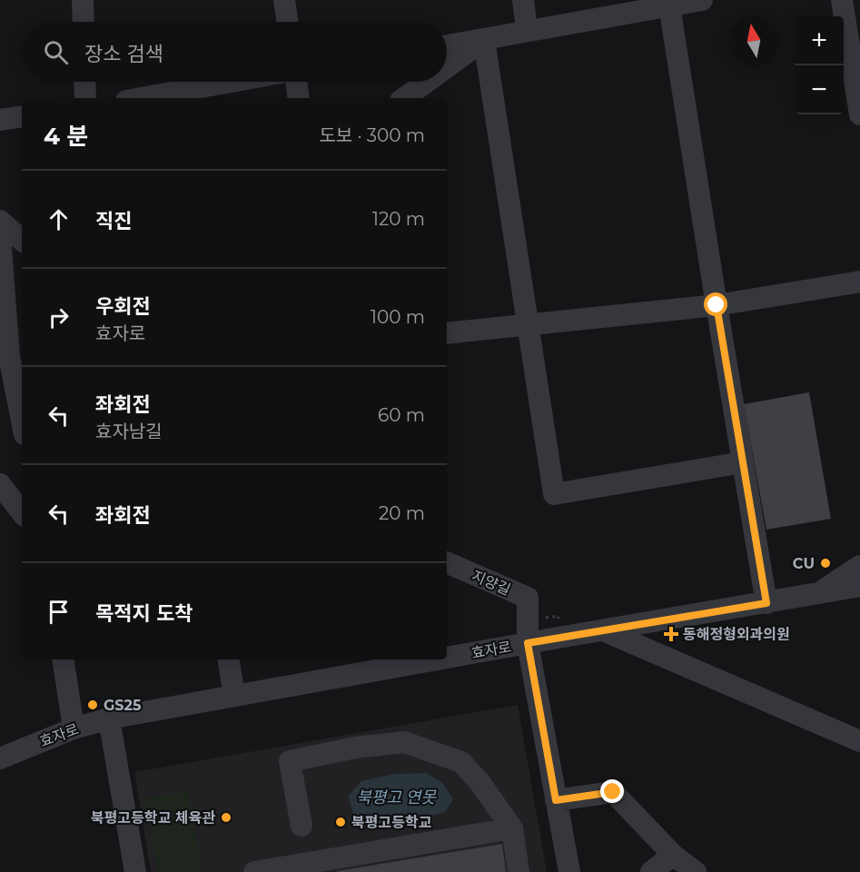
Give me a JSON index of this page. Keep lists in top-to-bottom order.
{
  "streets": {
    "street": ["지양길", "효자로"]
  },
  "crossings": [
    ["지양길", "효자로"]
  ],
  "water": ["북평고 연못"],
  "places": {
    "other": [
      "CU",
      "GS25",
      "북평고등학교 체육관",
      "북평고등학교"
    ],
    "health": ["동해정형외과의원"]
  },
  "north": "top",
  "page": {
    "map_buttons": ["+", "−"],
    "search": "장소 검색",
    "heading": ["4 분", "도보 · 300 m"],
    "list": [
      ["직진", "120 m"],
      ["우회전", "효자로", "100 m"],
      ["좌회전", "효자남길", "60 m"],
      ["좌회전", "20 m"],
      "목적지 도착"
    ]
  }
}
